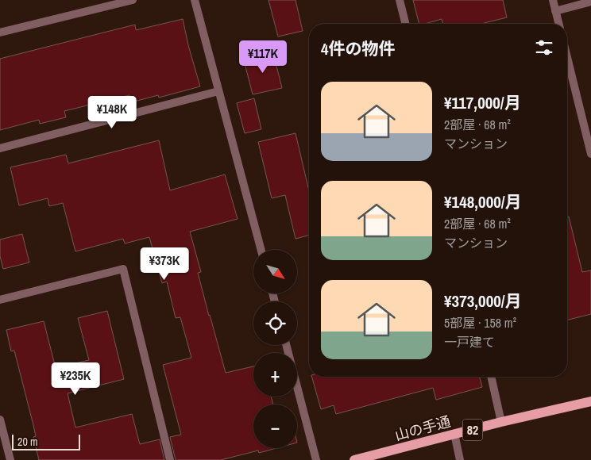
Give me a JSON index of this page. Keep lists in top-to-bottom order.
{
  "streets": {
    "main road": ["山の手通", "82"]
  },
  "scale_bar": "20 m",
  "north": "bottom right",
  "page": {
    "heading": "4件の物件",
    "price": [
      "¥117K",
      "¥148K",
      "¥373K",
      "¥235K"
    ],
    "list": [
      {
        "name": "¥117,000/月",
        "note": "2部屋 · 68 m² · マンション"
      },
      {
        "name": "¥148,000/月",
        "note": "2部屋 · 68 m² · マンション"
      },
      {
        "name": "¥373,000/月",
        "note": "5部屋 · 158 m² · 一戸建て"
      }
    ],
    "map_buttons": ["+", "−"],
    "scale": "20 m"
  }
}
